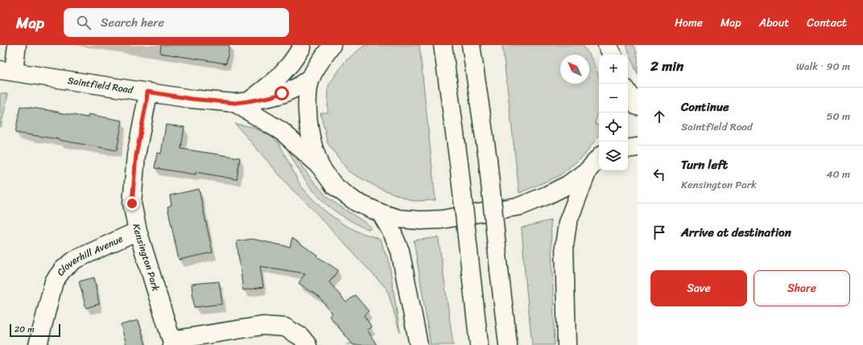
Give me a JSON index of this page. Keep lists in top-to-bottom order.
{
  "streets": {
    "main road": ["Saintfield Road", "Cloverhill Avenue", "Kensington Park"]
  },
  "crossings": [
    ["Saintfield Road", "Kensington Park"],
    ["Cloverhill Avenue", "Kensington Park"]
  ],
  "scale_bar": "20 m",
  "north": "top left",
  "page": {
    "header": "Map",
    "search": "Search here",
    "nav": [
      "Home",
      "Map",
      "About",
      "Contact"
    ],
    "heading": ["2 min", "Walk · 90 m"],
    "map_buttons": ["+", "−"],
    "list": [
      ["Continue", "Saintfield Road", "50 m"],
      ["Turn left", "Kensington Park", "40 m"],
      "Arrive at destination"
    ],
    "buttons": ["Save", "Share"],
    "scale": "20 m"
  }
}
